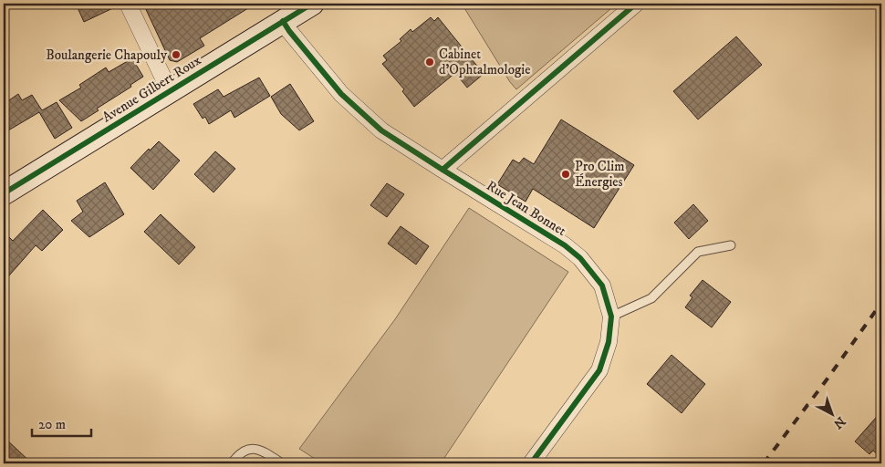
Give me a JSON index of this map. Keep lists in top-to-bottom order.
{
  "streets": {
    "main road": ["Avenue Gilbert Roux"],
    "street": ["Rue Jean Bonnet"]
  },
  "crossings": [
    ["Avenue Gilbert Roux", "Rue Jean Bonnet"]
  ],
  "places": ["Boulangerie Chapouly", "Cabinet d'Ophtalmologie", "Pro Clim Énergies"],
  "scale_bar": "20 m",
  "north": "bottom right"
}
